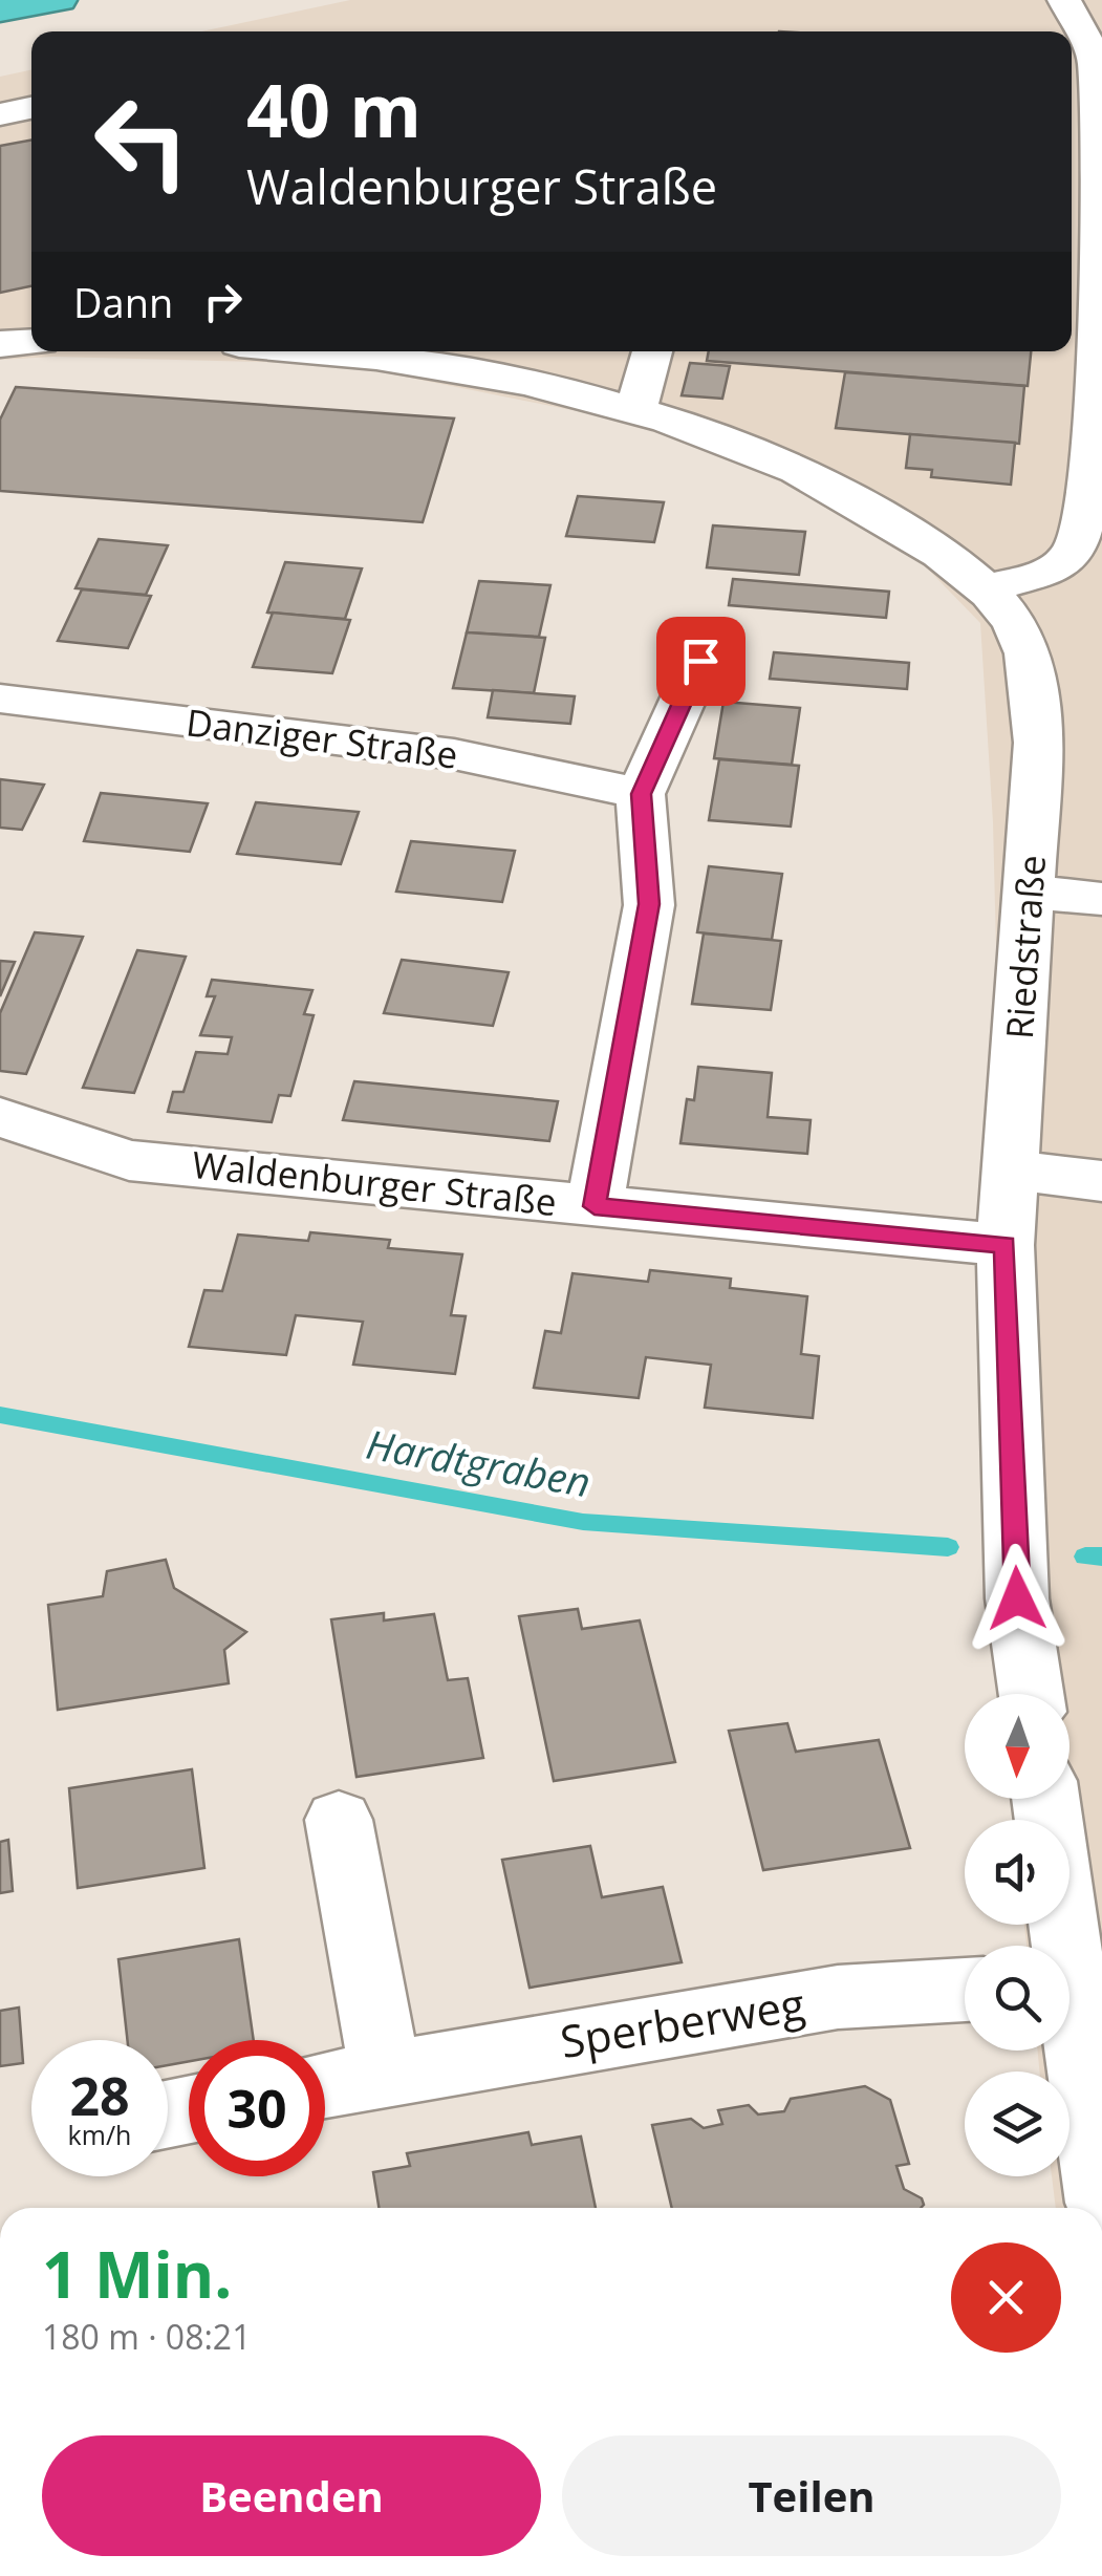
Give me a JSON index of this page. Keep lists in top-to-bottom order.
{
  "streets": {
    "street": [
      "Danziger Straße",
      "Riedstraße",
      "Waldenburger Straße",
      "Sperberweg"
    ]
  },
  "crossings": [
    ["Riedstraße", "Waldenburger Straße"]
  ],
  "water": ["Hardtgraben"],
  "north": "bottom",
  "page": {
    "turn": ["40 m", "Waldenburger Straße"],
    "then": "Dann",
    "speed": "28 km/h",
    "limit": "30",
    "heading": ["1 Min.", "180 m · 08:21"],
    "buttons": ["Beenden", "Teilen"]
  }
}
